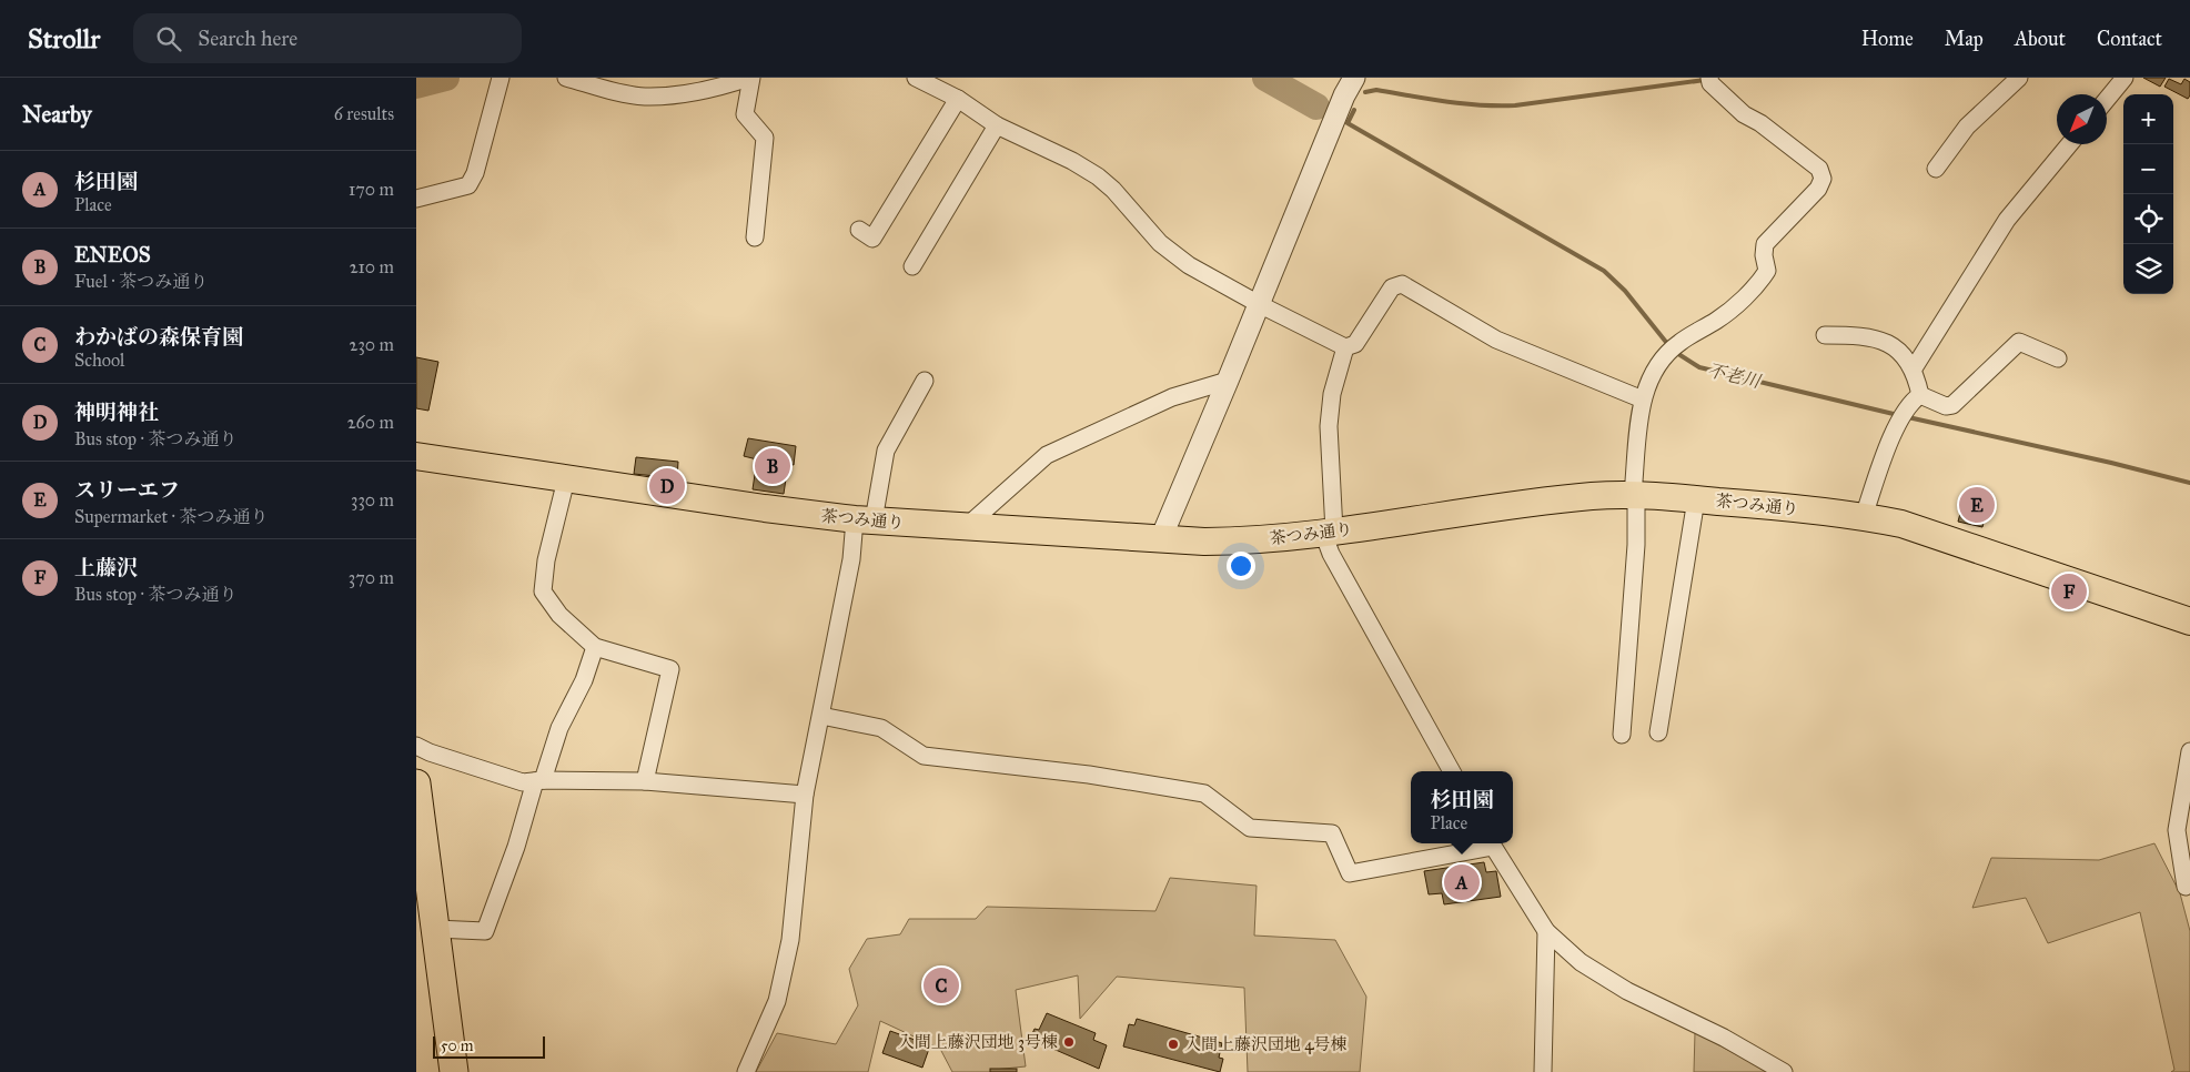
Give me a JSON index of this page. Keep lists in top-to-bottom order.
{
  "streets": {
    "main road": ["茶つみ通り"]
  },
  "water": ["不老川"],
  "places": ["入間上藤沢団地 3号棟", "入間上藤沢団地 4号棟"],
  "scale_bar": "50 m",
  "north": "bottom left",
  "page": {
    "header": "Strollr",
    "search": "Search here",
    "nav": [
      "Home",
      "Map",
      "About",
      "Contact"
    ],
    "heading": ["Nearby", "6 results"],
    "map_buttons": ["+", "−"],
    "list": [
      {
        "mark": "A",
        "name": "杉田園",
        "note": "Place",
        "value": "170 m"
      },
      {
        "mark": "B",
        "name": "ENEOS",
        "note": "Fuel · 茶つみ通り",
        "value": "210 m"
      },
      {
        "mark": "C",
        "name": "わかばの森保育園",
        "note": "School",
        "value": "230 m"
      },
      {
        "mark": "D",
        "name": "神明神社",
        "note": "Bus stop · 茶つみ通り",
        "value": "260 m"
      },
      {
        "mark": "E",
        "name": "スリーエフ",
        "note": "Supermarket · 茶つみ通り",
        "value": "330 m"
      },
      {
        "mark": "F",
        "name": "上藤沢",
        "note": "Bus stop · 茶つみ通り",
        "value": "370 m"
      }
    ],
    "pins": [
      "B",
      "D",
      "E",
      "F",
      "A",
      "C"
    ],
    "popup": ["杉田園", "Place"],
    "scale": "50 m"
  }
}
